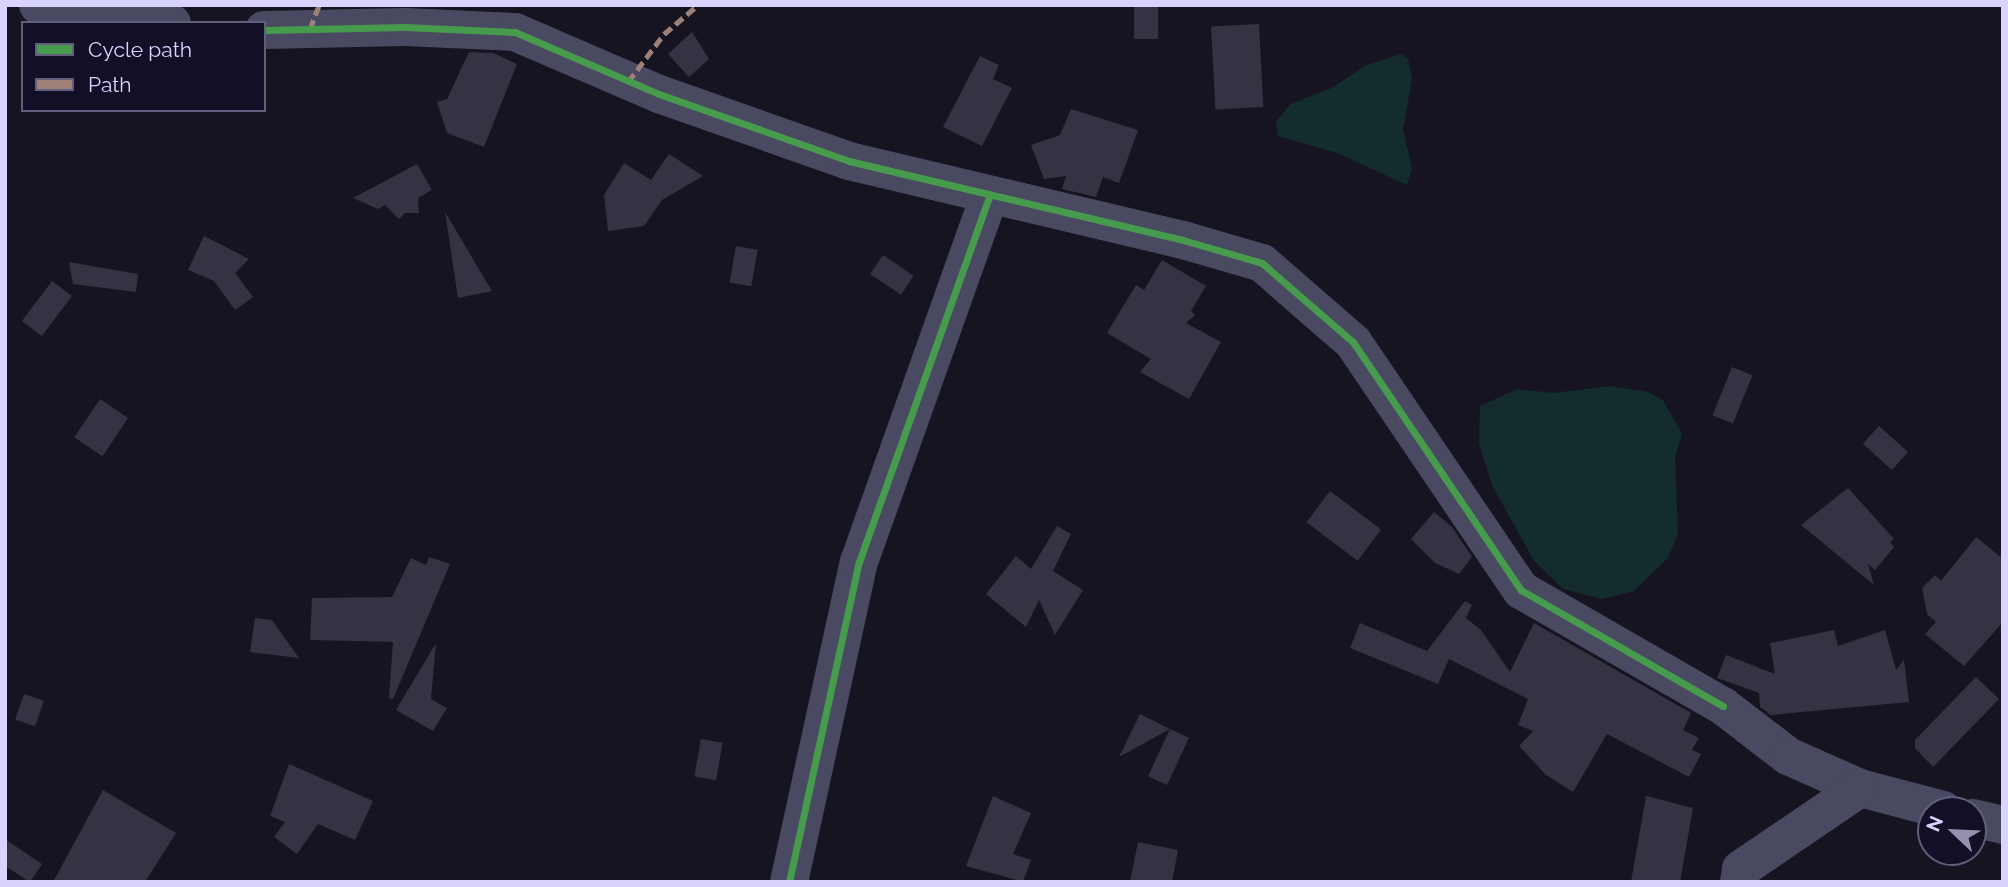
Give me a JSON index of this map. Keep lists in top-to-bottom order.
{
  "legend": ["Cycle path", "Path"],
  "north": "top left"
}
